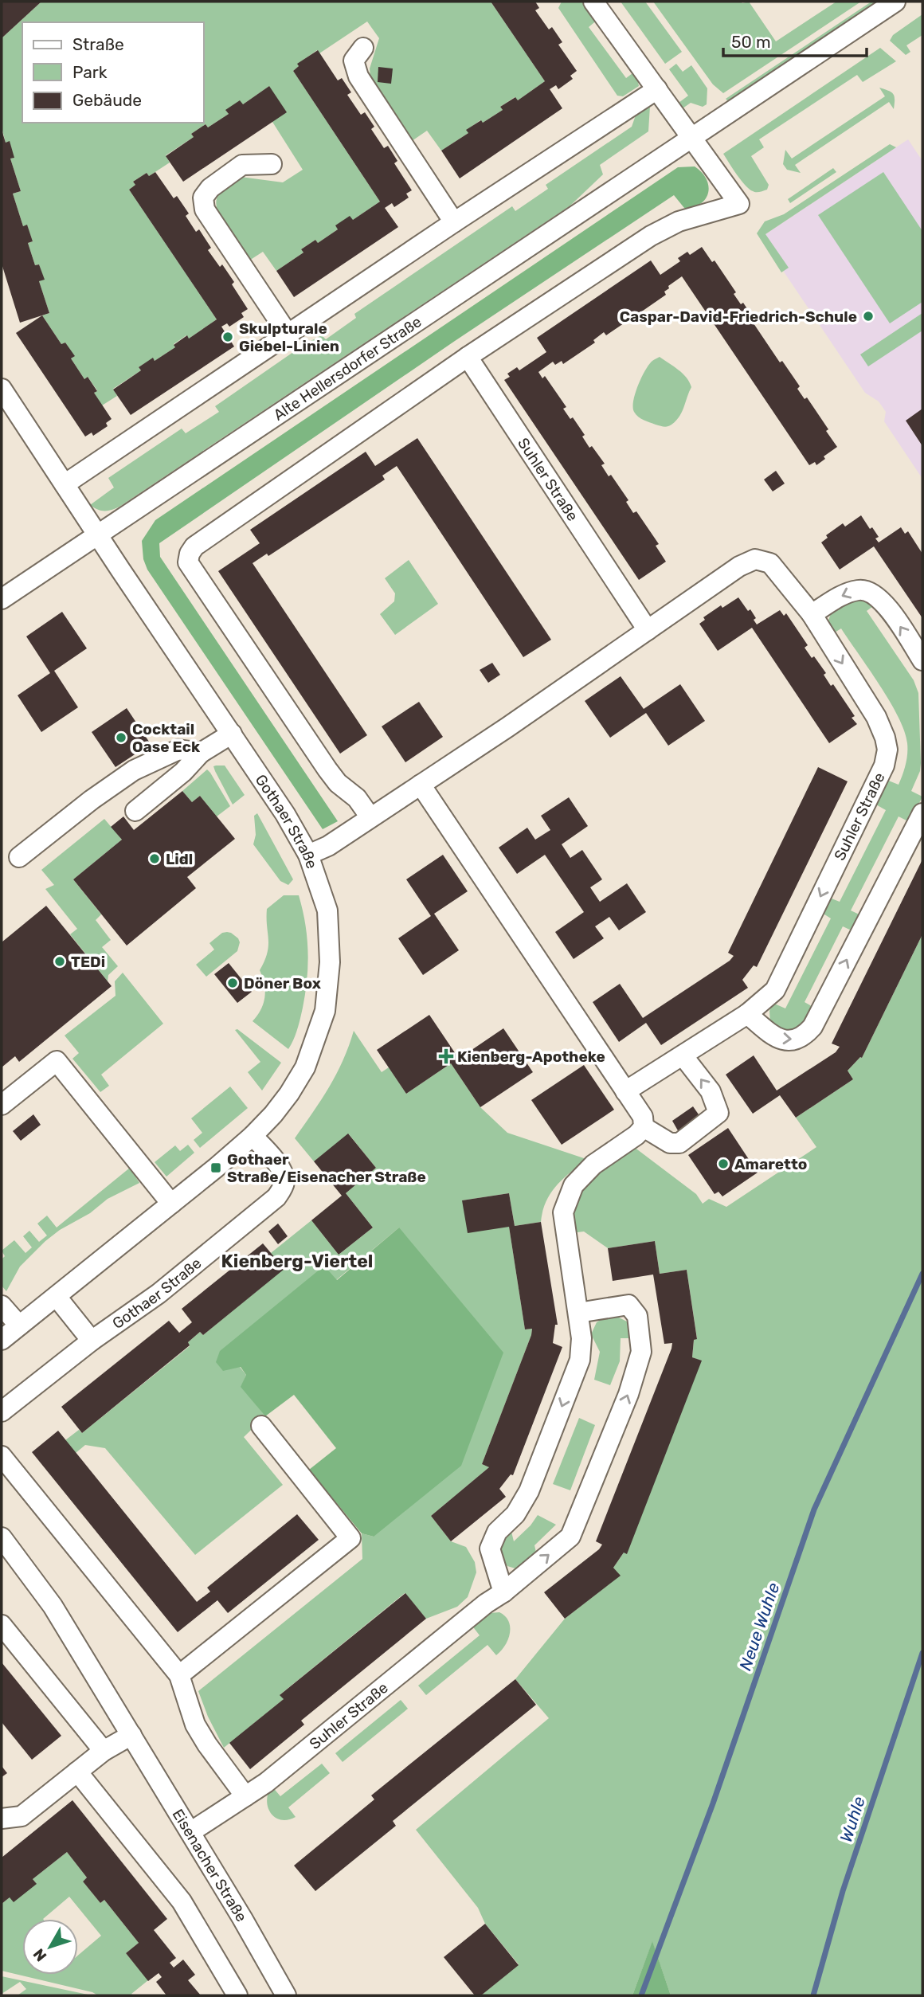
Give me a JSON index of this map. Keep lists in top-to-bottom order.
{
  "streets": {
    "street": [
      "Alte Hellersdorfer Straße",
      "Suhler Straße",
      "Gothaer Straße",
      "Eisenacher Straße"
    ]
  },
  "crossings": [
    ["Alte Hellersdorfer Straße", "Gothaer Straße"],
    ["Suhler Straße", "Gothaer Straße"],
    ["Suhler Straße", "Eisenacher Straße"]
  ],
  "districts": ["Kienberg-Viertel"],
  "water": ["Neue Wuhle", "Wuhle"],
  "places": {
    "other": [
      "Caspar-David-Friedrich-Schule",
      "Skulpturale Giebel-Linien",
      "Cocktail Oase Eck",
      "Lidl",
      "TEDi",
      "Döner Box",
      "Amaretto"
    ],
    "health": ["Kienberg-Apotheke"],
    "transit": ["Gothaer Straße/Eisenacher Straße"]
  },
  "legend": ["Straße", "Park", "Gebäude"],
  "scale_bar": "50 m",
  "north": "bottom left"
}
